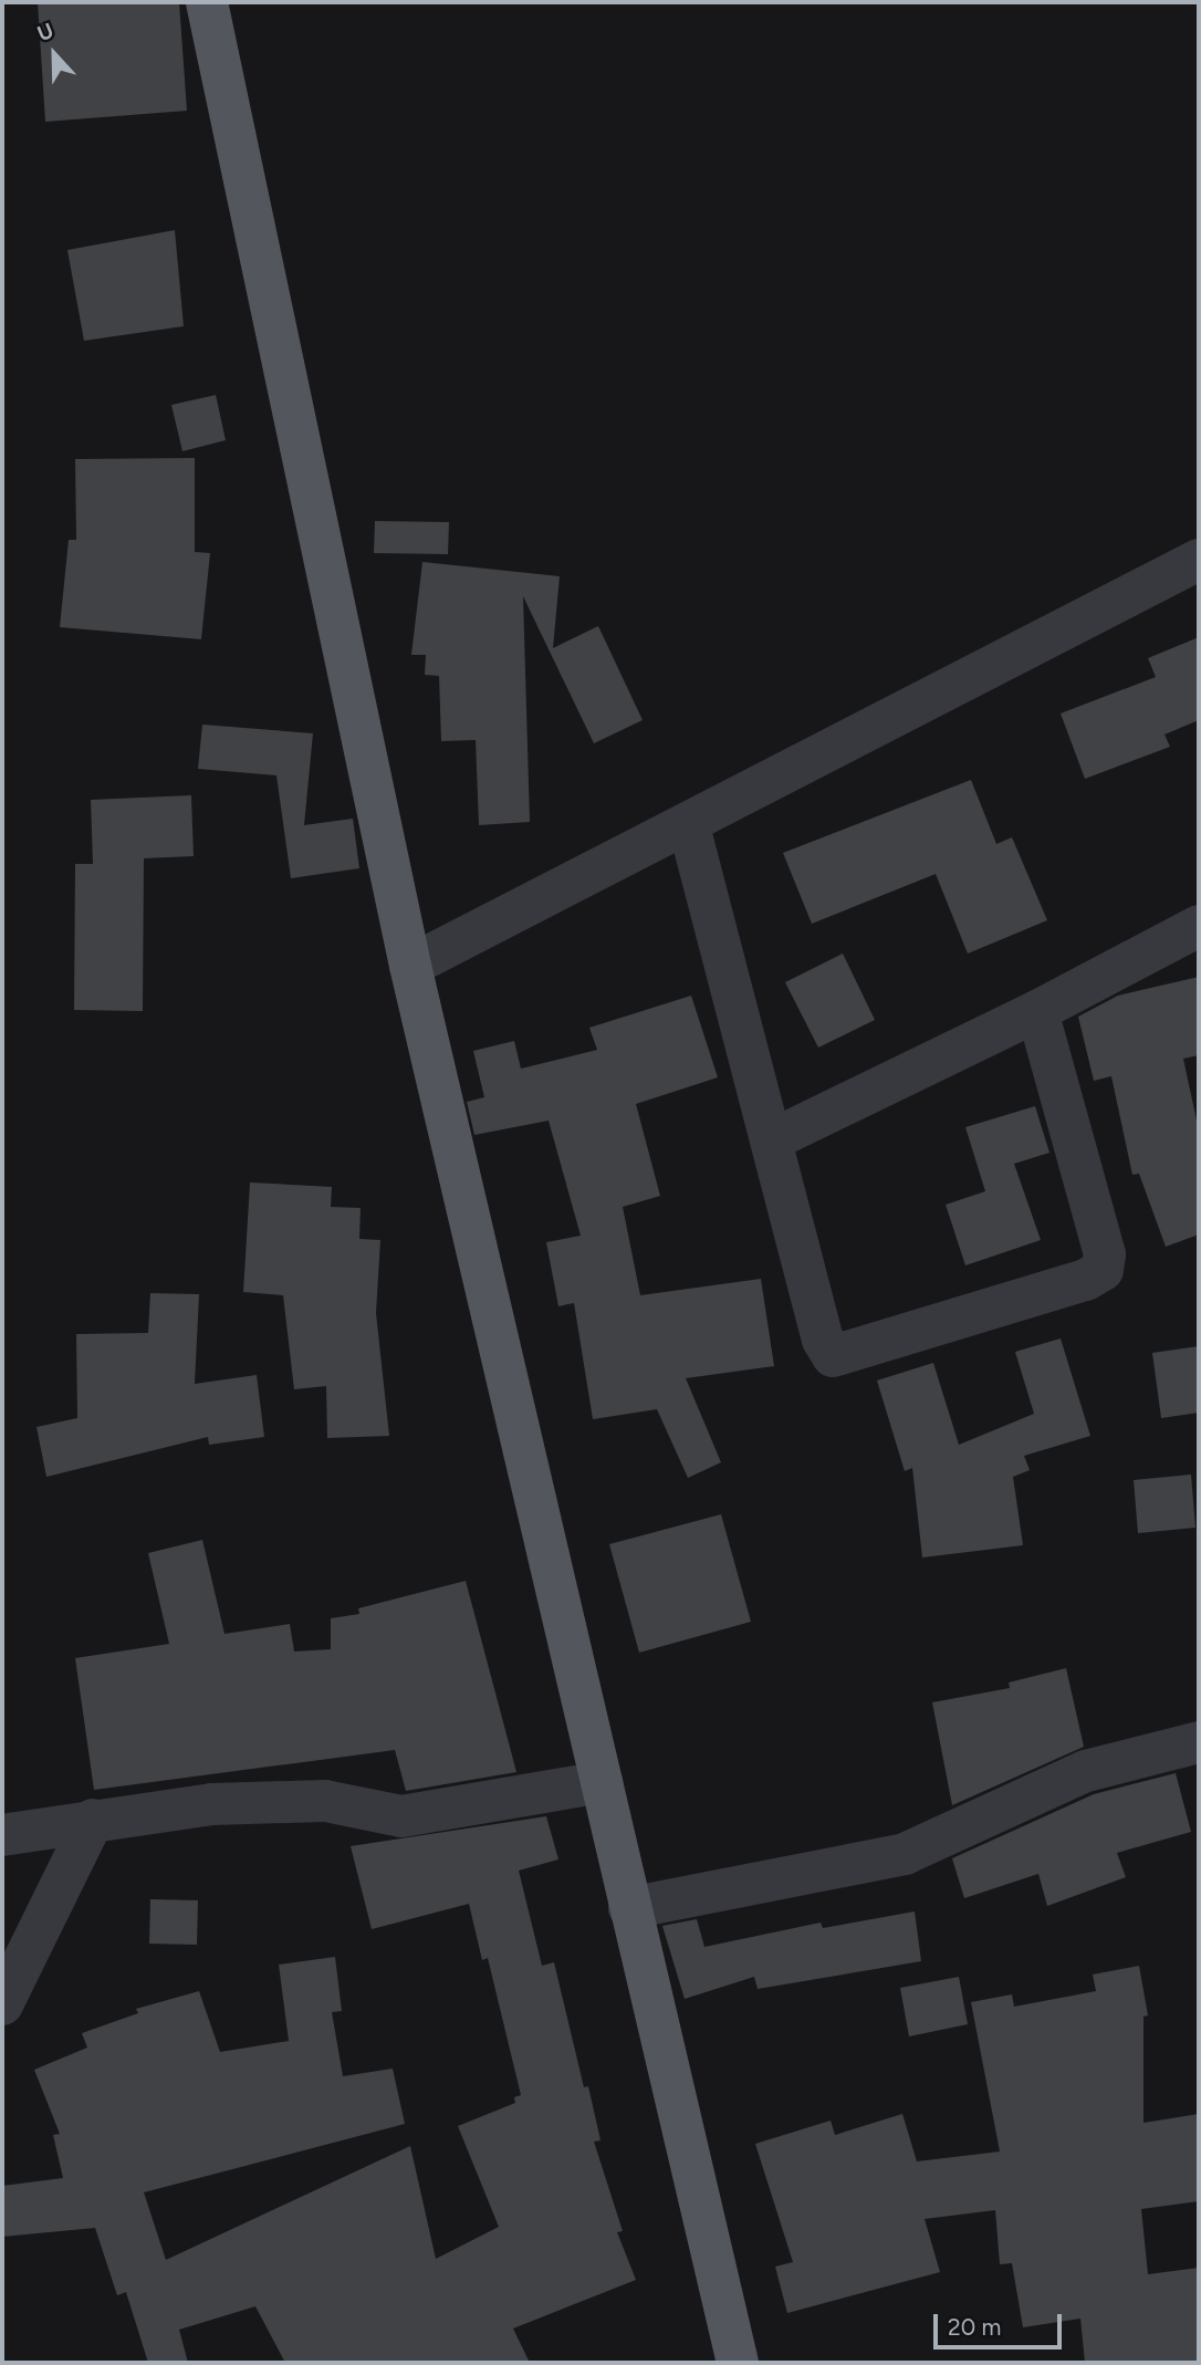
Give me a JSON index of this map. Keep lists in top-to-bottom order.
{
  "scale_bar": "20 m",
  "north": "top"
}
